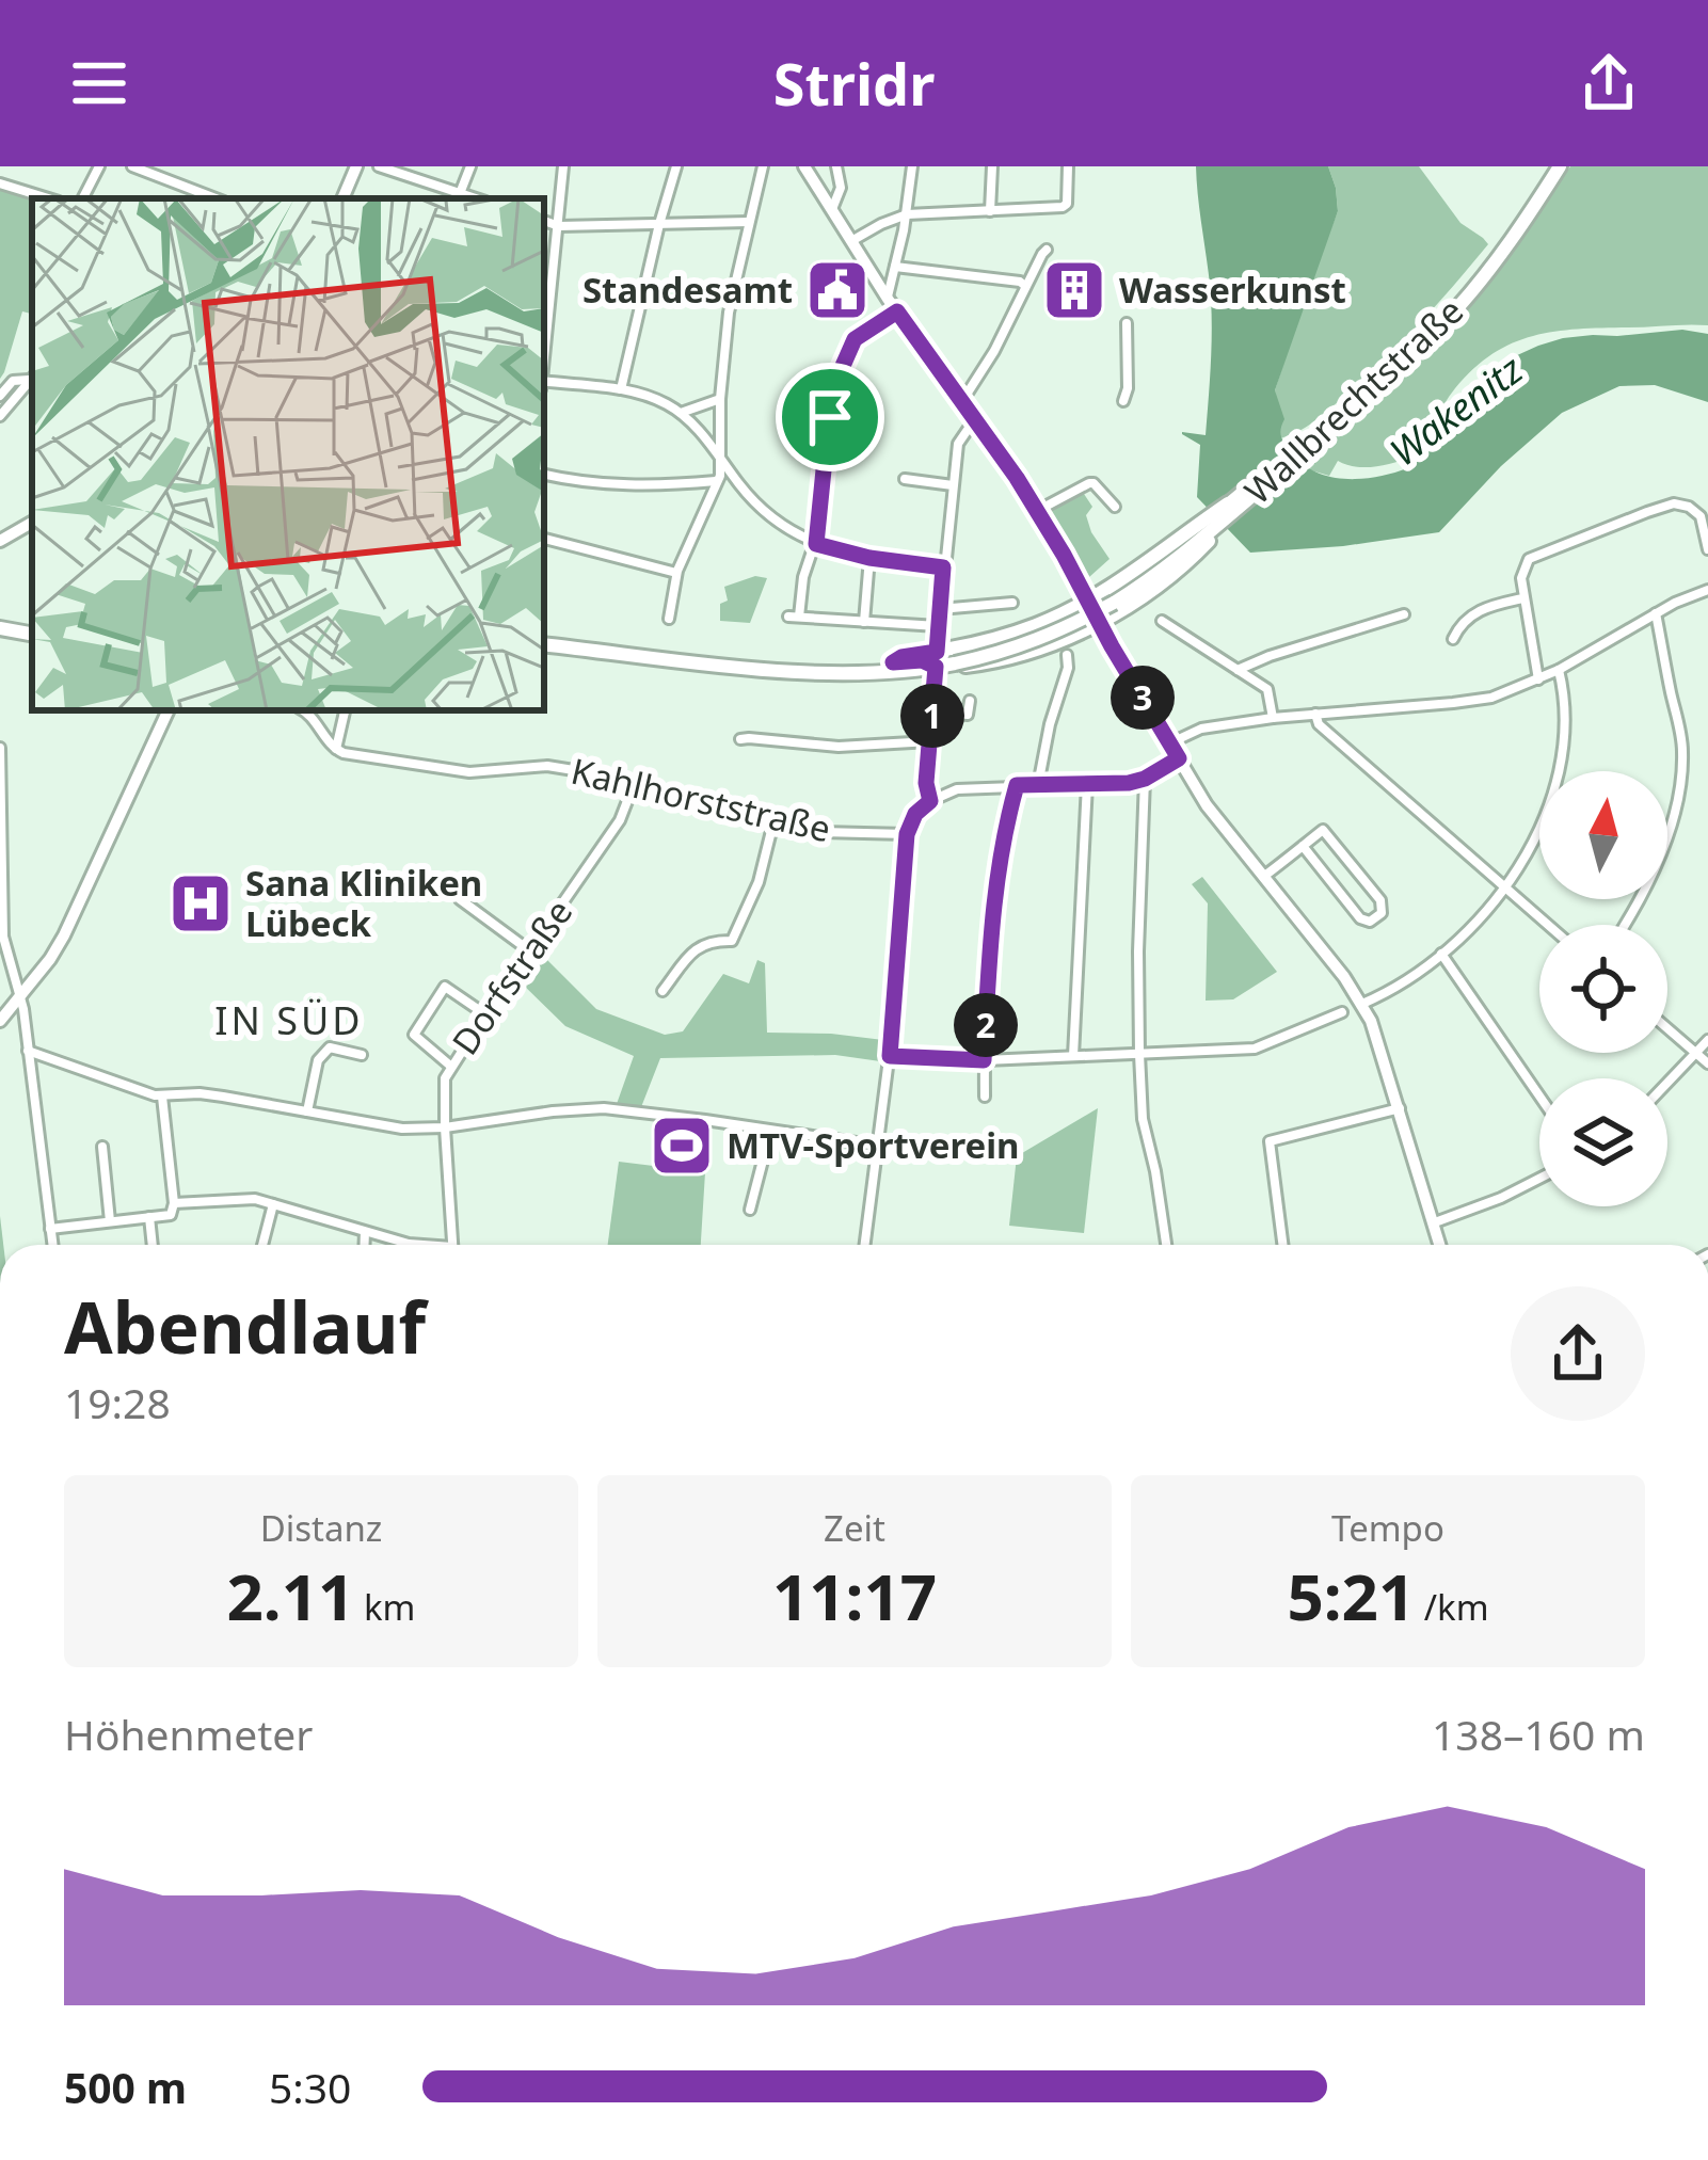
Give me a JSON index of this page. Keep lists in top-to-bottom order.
{
  "streets": {
    "main road": ["Wallbrechtstraße"],
    "street": ["Kahlhorststraße", "Dorfstraße"]
  },
  "crossings": [
    ["Kahlhorststraße", "Dorfstraße"]
  ],
  "districts": ["IN SÜD"],
  "water": ["Wakenitz"],
  "places": {
    "public building": ["Standesamt"],
    "building": ["Wasserkunst"],
    "hospital": ["Sana Kliniken Lübeck"],
    "sports": ["MTV-Sportverein"]
  },
  "north": "top",
  "page": {
    "header": "Stridr",
    "pins": ["3", "1", "2"],
    "heading": ["Abendlauf", "19:28"],
    "stats": [
      ["Distanz", "2.11 km"],
      ["Zeit", "11:17"],
      ["Tempo", "5:21 /km"]
    ],
    "chart": ["Höhenmeter", "138–160 m"],
    "list": [
      {
        "name": "500 m",
        "note": "5:30"
      }
    ]
  }
}
